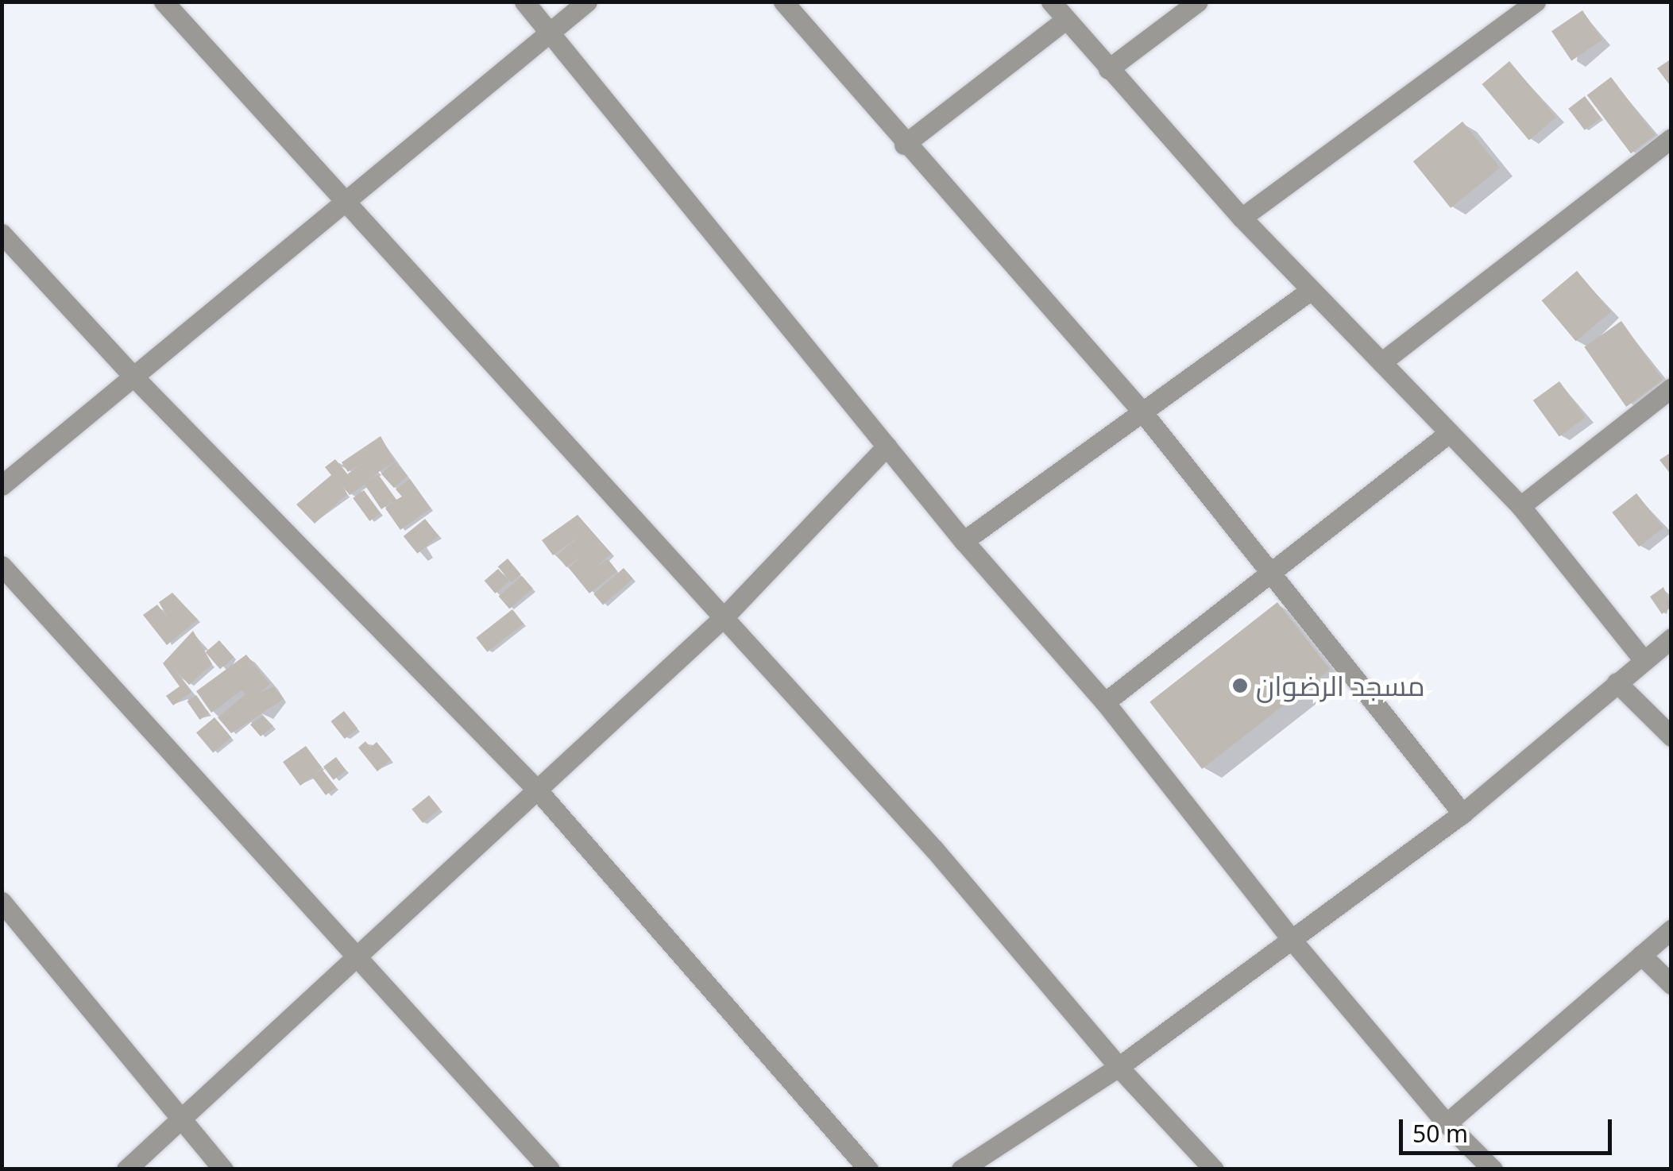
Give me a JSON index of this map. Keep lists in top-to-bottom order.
{
  "places": ["مسجد الرضوان"],
  "scale_bar": "50 m"
}
